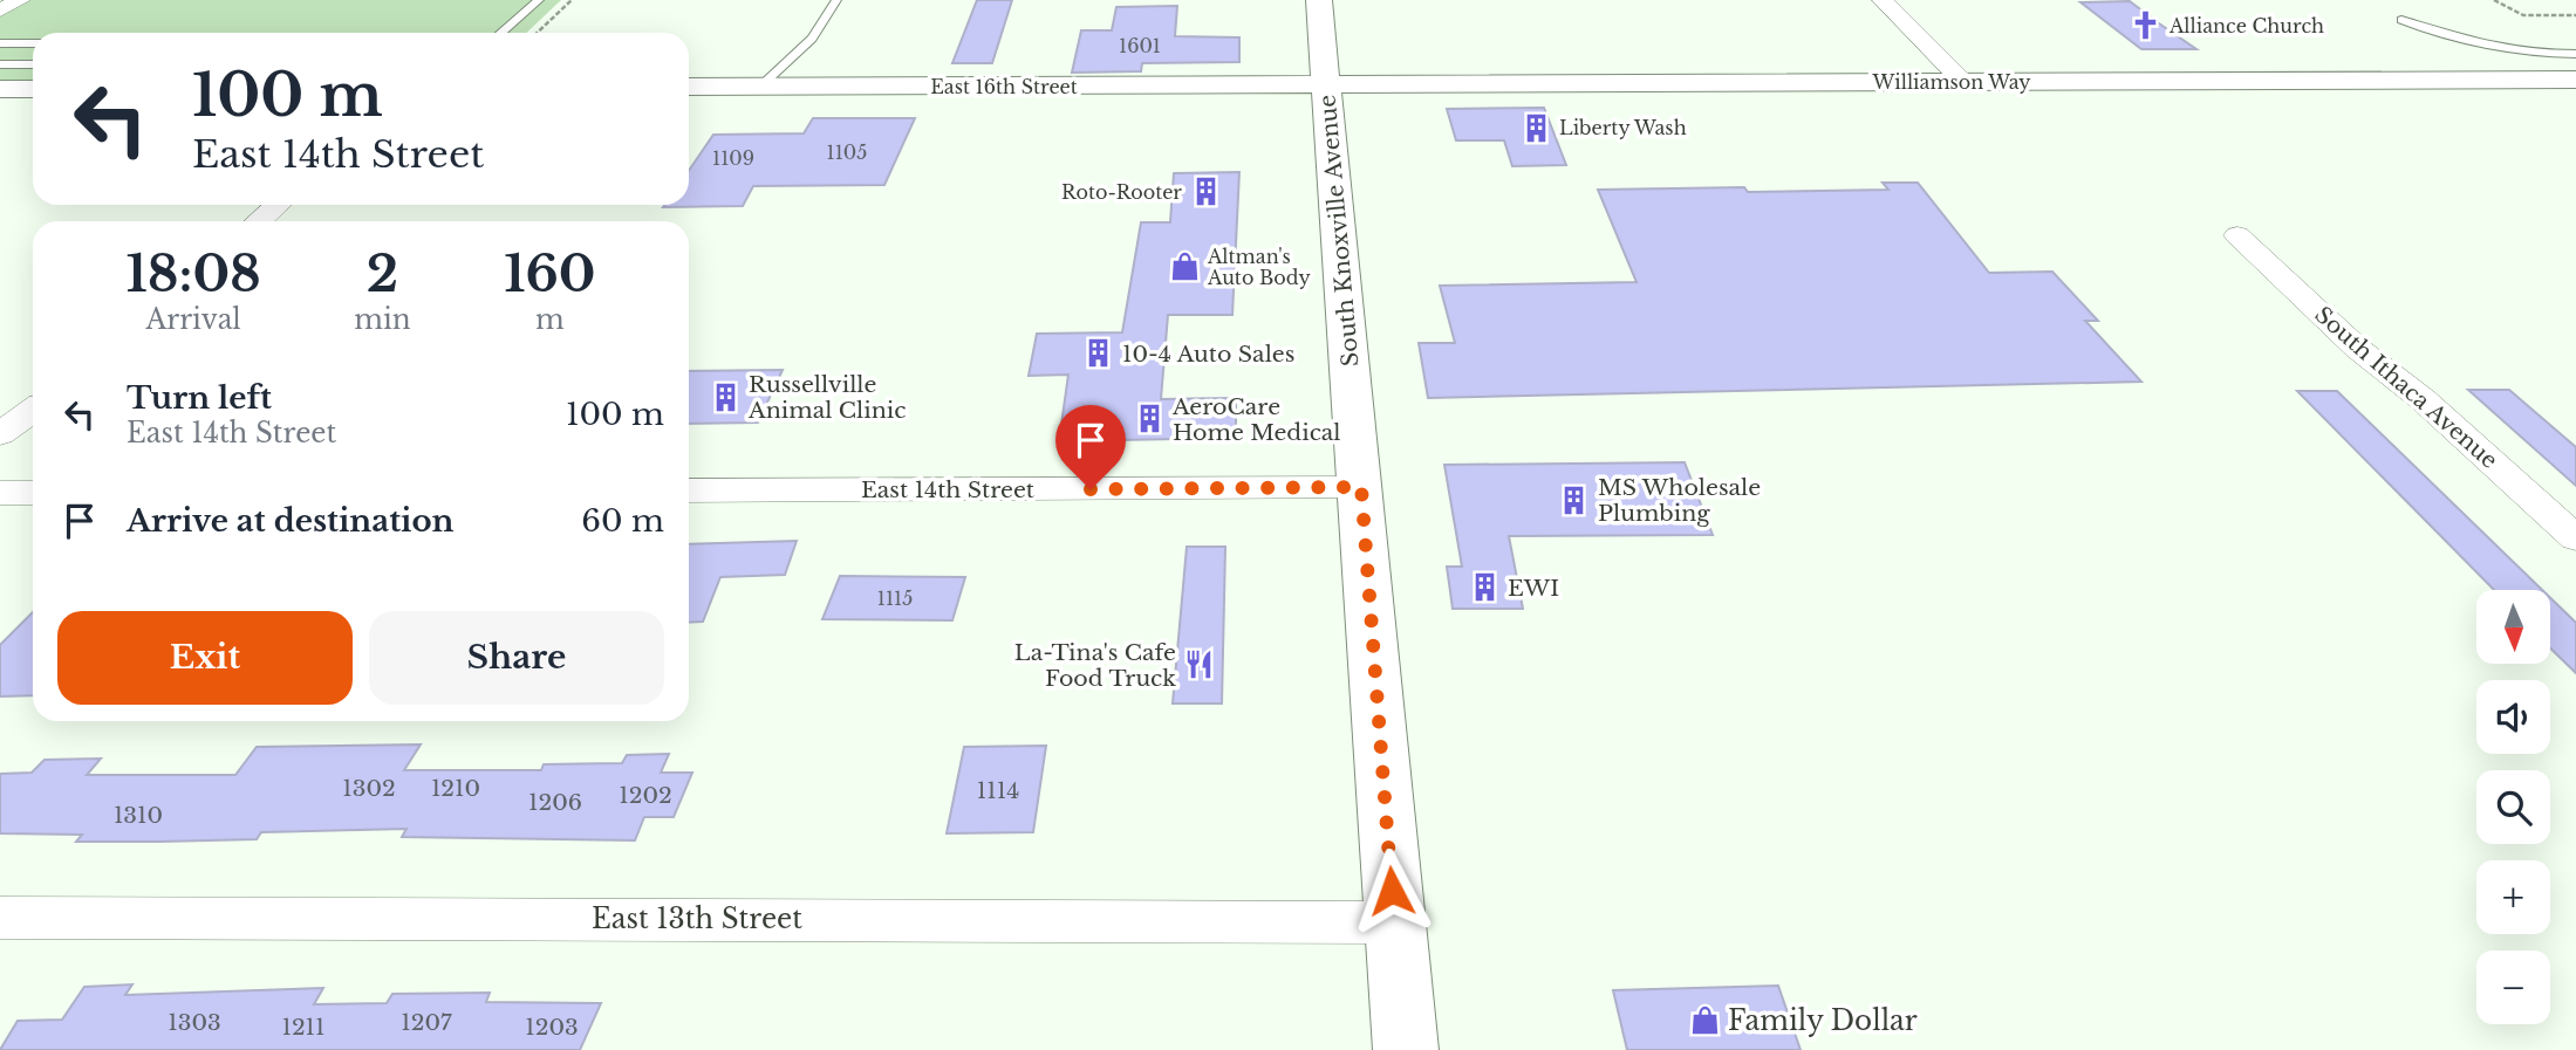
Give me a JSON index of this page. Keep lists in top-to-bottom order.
{
  "streets": {
    "street": [
      "Williamson Way",
      "East 16th Street",
      "South Knoxville Avenue",
      "South Ithaca Avenue",
      "East 14th Street",
      "East 13th Street"
    ]
  },
  "crossings": [
    ["Williamson Way", "East 16th Street"],
    ["Williamson Way", "South Knoxville Avenue"],
    ["East 16th Street", "South Knoxville Avenue"],
    ["South Knoxville Avenue", "East 14th Street"],
    ["South Knoxville Avenue", "East 13th Street"]
  ],
  "places": {
    "church": ["Alliance Church"],
    "building": [
      "Liberty Wash",
      "Roto-Rooter",
      "10-4 Auto Sales",
      "Russellville Animal Clinic",
      "AeroCare Home Medical",
      "MS Wholesale Plumbing",
      "EWI"
    ],
    "shop": ["Altman's Auto Body", "Family Dollar"],
    "restaurant": ["La-Tina's Cafe Food Truck"]
  },
  "house_numbers": [
    "1601",
    "1105",
    "1109",
    "1115",
    "1302",
    "1210",
    "1114",
    "1202",
    "1206",
    "1310",
    "1303",
    "1207",
    "1211",
    "1203"
  ],
  "north": "bottom",
  "page": {
    "turn": ["100 m", "East 14th Street"],
    "eta": [
      "18:08",
      "Arrival",
      "2",
      "min",
      "160",
      "m"
    ],
    "list": [
      {
        "name": "Turn left",
        "note": "East 14th Street",
        "value": "100 m"
      },
      {
        "name": "Arrive at destination",
        "value": "60 m"
      }
    ],
    "map_buttons": ["+", "−"],
    "buttons": ["Exit", "Share"]
  }
}
